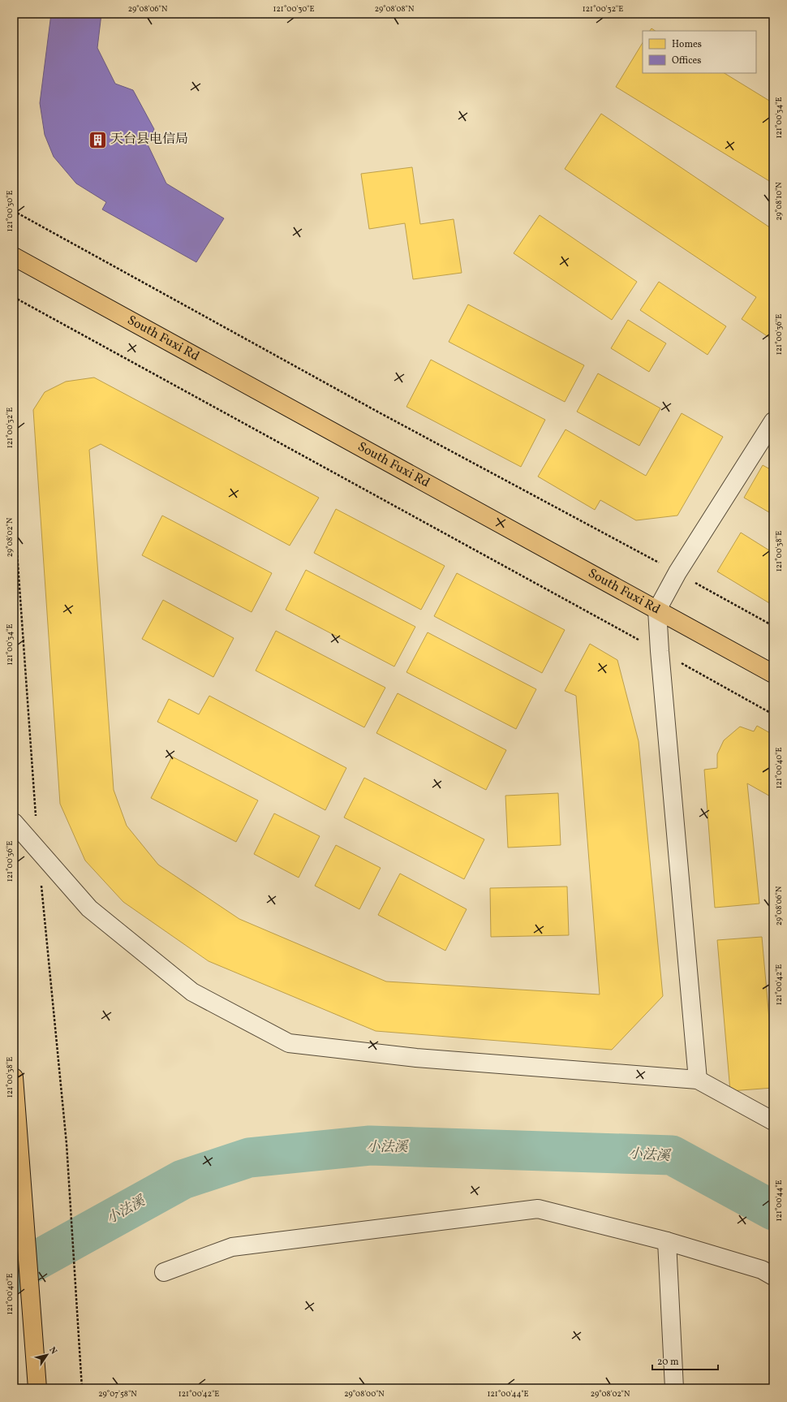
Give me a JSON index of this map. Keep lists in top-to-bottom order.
{
  "streets": {
    "main road": ["South Fuxi Rd"]
  },
  "water": ["小法溪"],
  "places": {
    "building": ["天台县电信局"]
  },
  "legend": ["Homes", "Offices"],
  "scale_bar": "20 m",
  "north": "top right",
  "coordinates": [
    "29°08'06\"N",
    "121°00'30\"E",
    "29°08'08\"N",
    "121°00'32\"E",
    "121°00'34\"E",
    "29°08'10\"N",
    "121°00'36\"E",
    "29°08'02\"N",
    "121°00'38\"E",
    "121°00'40\"E",
    "121°00'42\"E",
    "121°00'44\"E",
    "29°07'58\"N",
    "29°08'00\"N"
  ]
}
